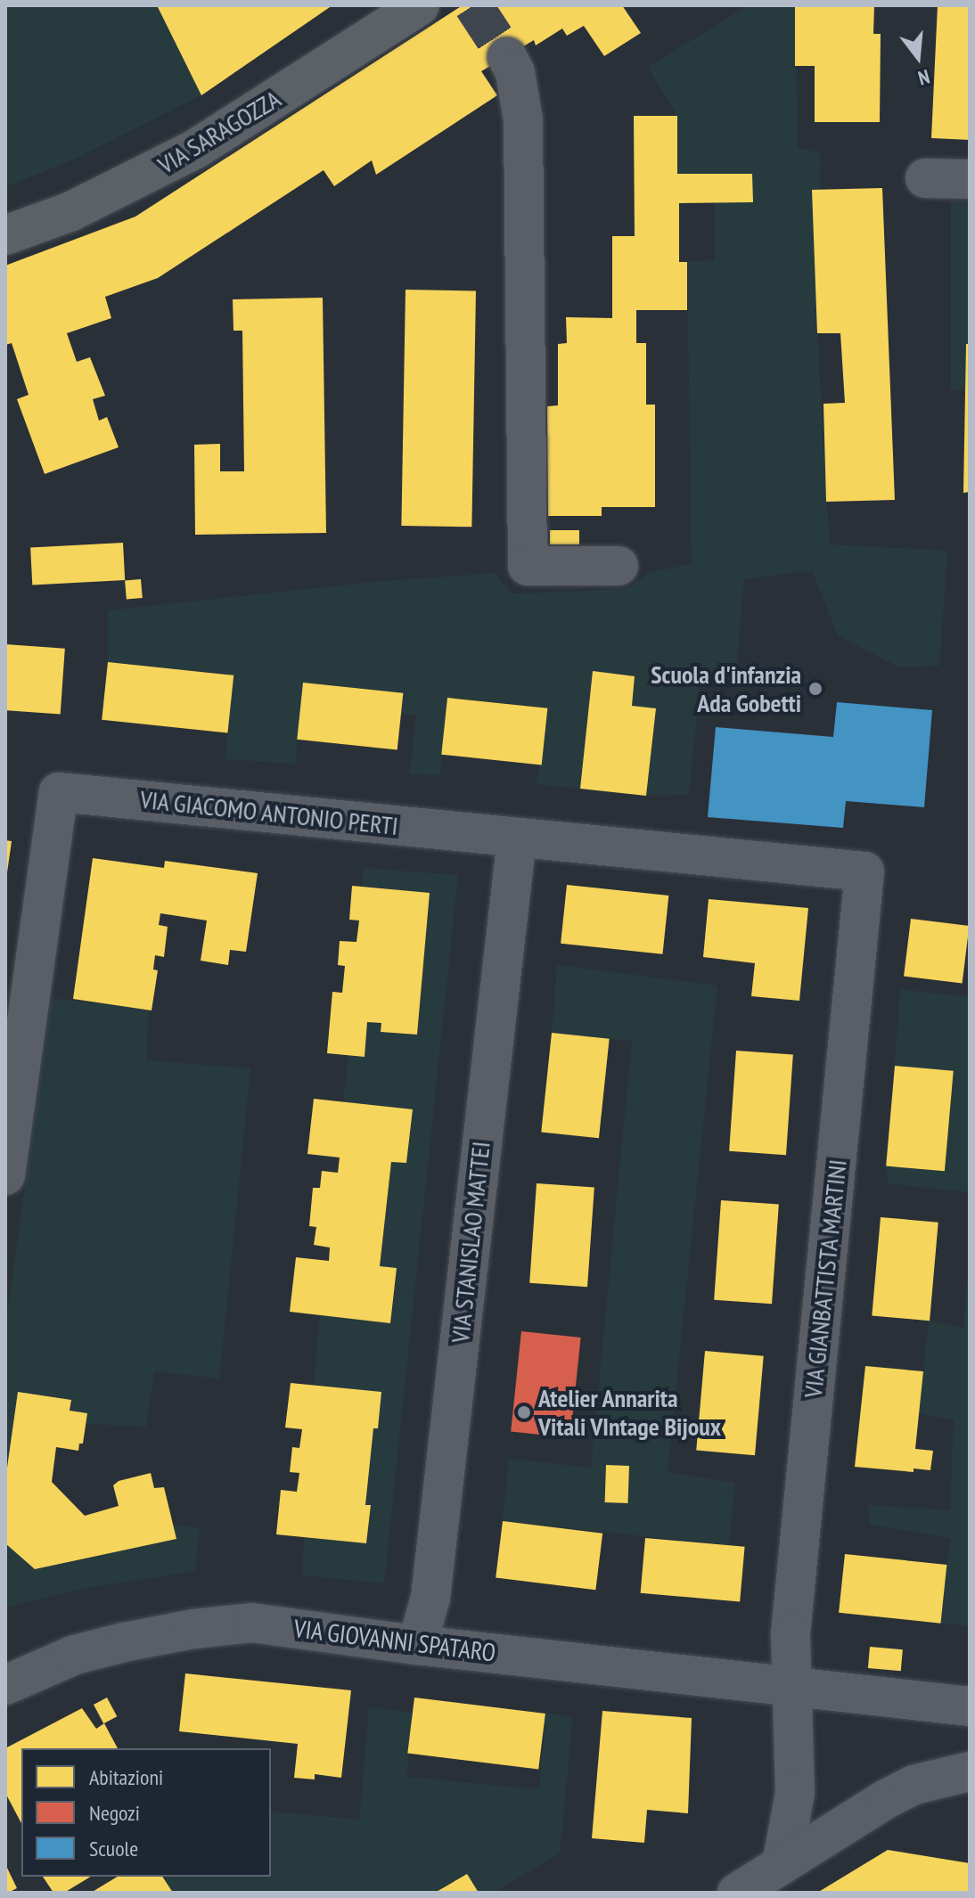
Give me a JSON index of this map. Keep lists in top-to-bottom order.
{
  "streets": {
    "main road": ["VIA SARAGOZZA"],
    "street": [
      "VIA GIACOMO ANTONIO PERTI",
      "VIA STANISLAO MATTEI",
      "VIA GIANBATTISTA MARTINI",
      "VIA GIOVANNI SPATARO"
    ]
  },
  "crossings": [
    ["VIA GIACOMO ANTONIO PERTI", "VIA STANISLAO MATTEI"],
    ["VIA GIACOMO ANTONIO PERTI", "VIA GIANBATTISTA MARTINI"],
    ["VIA STANISLAO MATTEI", "VIA GIOVANNI SPATARO"],
    ["VIA GIANBATTISTA MARTINI", "VIA GIOVANNI SPATARO"]
  ],
  "places": ["Scuola d'infanzia Ada Gobetti", "Atelier Annarita Vitali VIntage Bijoux"],
  "legend": ["Abitazioni", "Negozi", "Scuole"],
  "north": "bottom"
}
